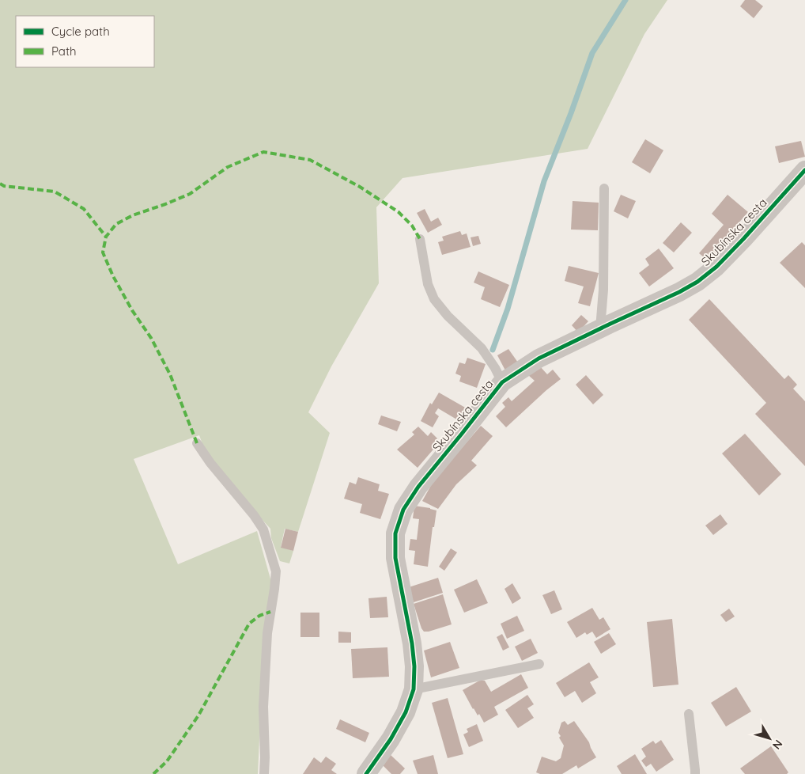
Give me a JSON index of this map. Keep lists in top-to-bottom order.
{
  "streets": {
    "street": ["Skubínska cesta"]
  },
  "legend": ["Cycle path", "Path"],
  "north": "bottom right"
}
